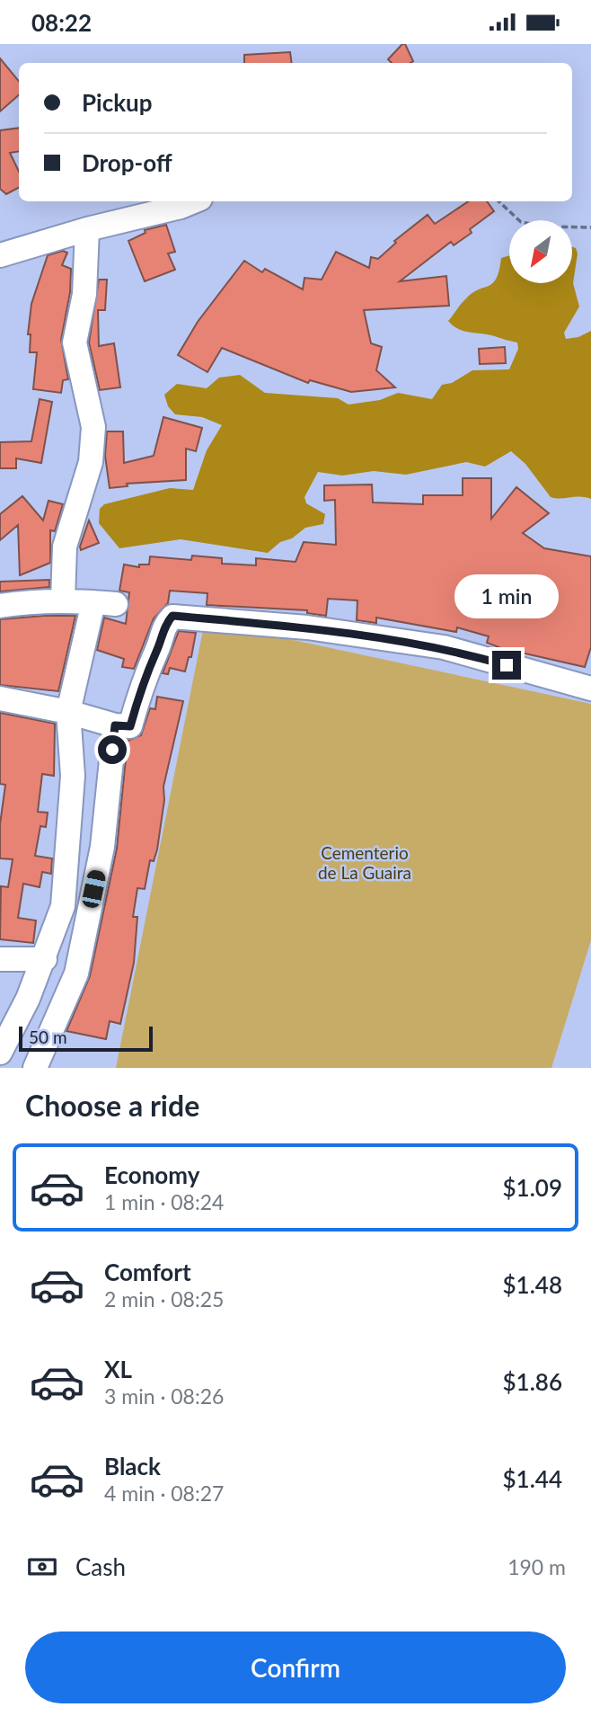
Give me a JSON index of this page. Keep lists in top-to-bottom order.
{
  "parks": ["Cementerio de La Guaira"],
  "scale_bar": "50 m",
  "north": "bottom left",
  "page": {
    "status": "08:22",
    "banner": ["Pickup", "Drop-off"],
    "bubble": "1 min",
    "scale": "50 m",
    "heading": "Choose a ride",
    "list": [
      {
        "name": "Economy",
        "note": "1 min · 08:24",
        "value": "$1.09"
      },
      {
        "name": "Comfort",
        "note": "2 min · 08:25",
        "value": "$1.48"
      },
      {
        "name": "XL",
        "note": "3 min · 08:26",
        "value": "$1.86"
      },
      {
        "name": "Black",
        "note": "4 min · 08:27",
        "value": "$1.44"
      }
    ],
    "pay": ["Cash", "190 m"],
    "buttons": "Confirm"
  }
}
